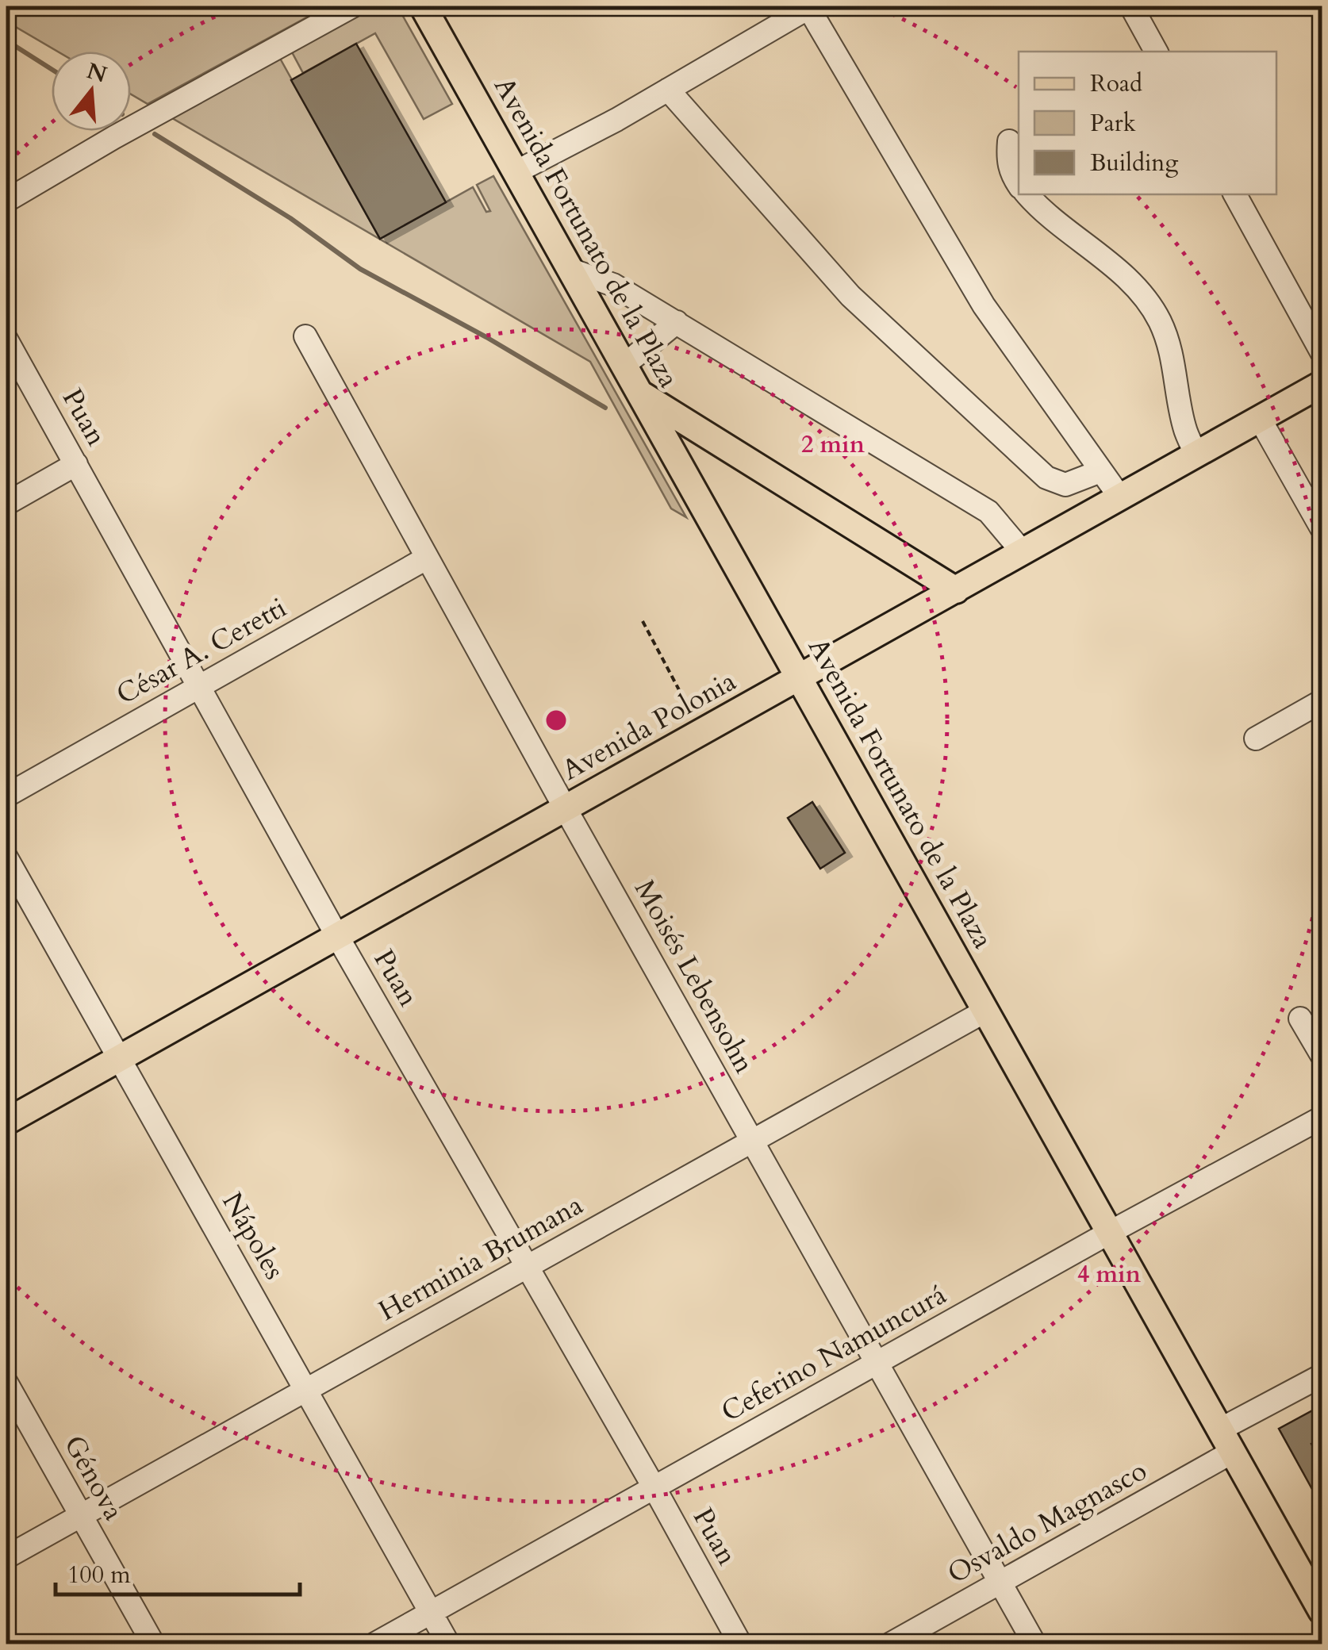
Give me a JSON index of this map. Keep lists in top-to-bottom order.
{
  "streets": {
    "main road": ["Avenida Fortunato de la Plaza", "Avenida Polonia"],
    "street": [
      "Puan",
      "César A. Ceretti",
      "Moisés Lebensohn",
      "Nápoles",
      "Herminia Brumana",
      "Ceferino Namuncurá",
      "Génova",
      "Osvaldo Magnasco"
    ]
  },
  "crossings": [
    ["Avenida Fortunato de la Plaza", "Avenida Polonia"],
    ["Avenida Fortunato de la Plaza", "Herminia Brumana"],
    ["Avenida Fortunato de la Plaza", "Ceferino Namuncurá"],
    ["Avenida Fortunato de la Plaza", "Osvaldo Magnasco"],
    ["Puan", "César A. Ceretti"],
    ["Puan", "Avenida Polonia"],
    ["Puan", "Herminia Brumana"],
    ["Puan", "Ceferino Namuncurá"],
    ["César A. Ceretti", "Moisés Lebensohn"],
    ["Avenida Polonia", "Moisés Lebensohn"],
    ["Avenida Polonia", "Nápoles"],
    ["Moisés Lebensohn", "Herminia Brumana"],
    ["Moisés Lebensohn", "Ceferino Namuncurá"],
    ["Moisés Lebensohn", "Osvaldo Magnasco"],
    ["Nápoles", "Herminia Brumana"],
    ["Nápoles", "Ceferino Namuncurá"],
    ["Herminia Brumana", "Génova"]
  ],
  "legend": ["Road", "Park", "Building"],
  "scale_bar": "100 m",
  "north": "top",
  "rings": ["2 min", "4 min"]
}
